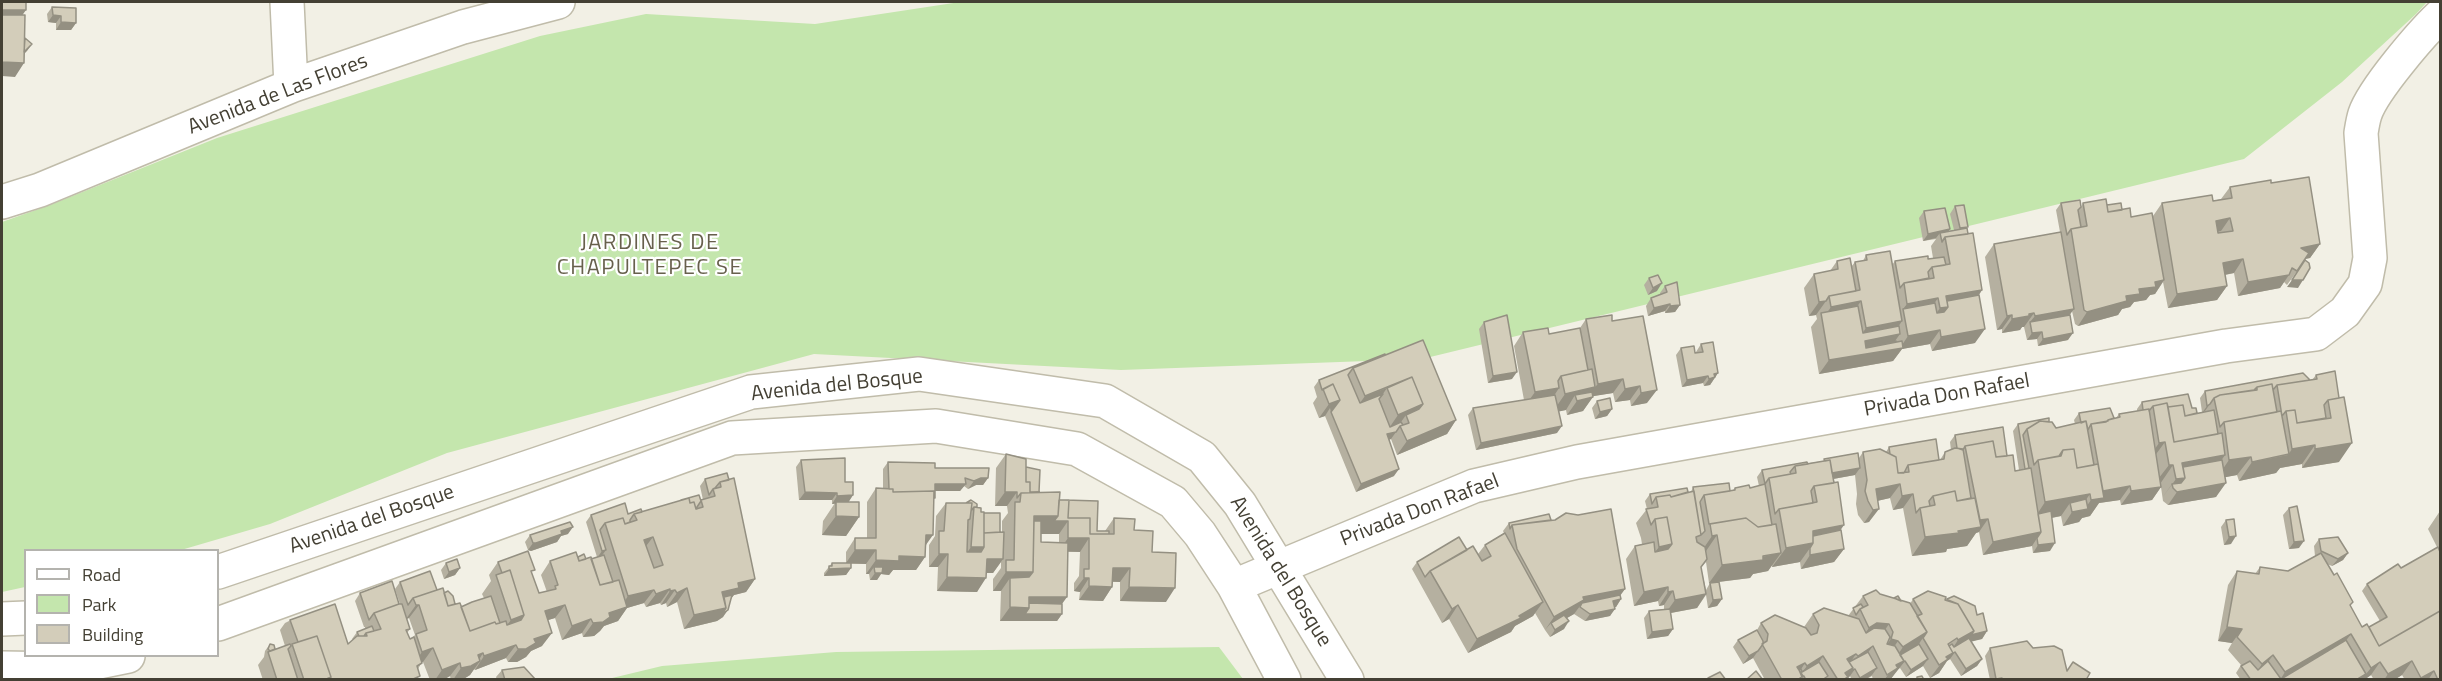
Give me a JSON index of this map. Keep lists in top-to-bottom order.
{
  "streets": {
    "street": ["Avenida de Las Flores", "Avenida del Bosque", "Privada Don Rafael"]
  },
  "crossings": [
    ["Avenida del Bosque", "Privada Don Rafael"]
  ],
  "districts": ["JARDINES DE CHAPULTEPEC SE"],
  "legend": ["Road", "Park", "Building"]
}
